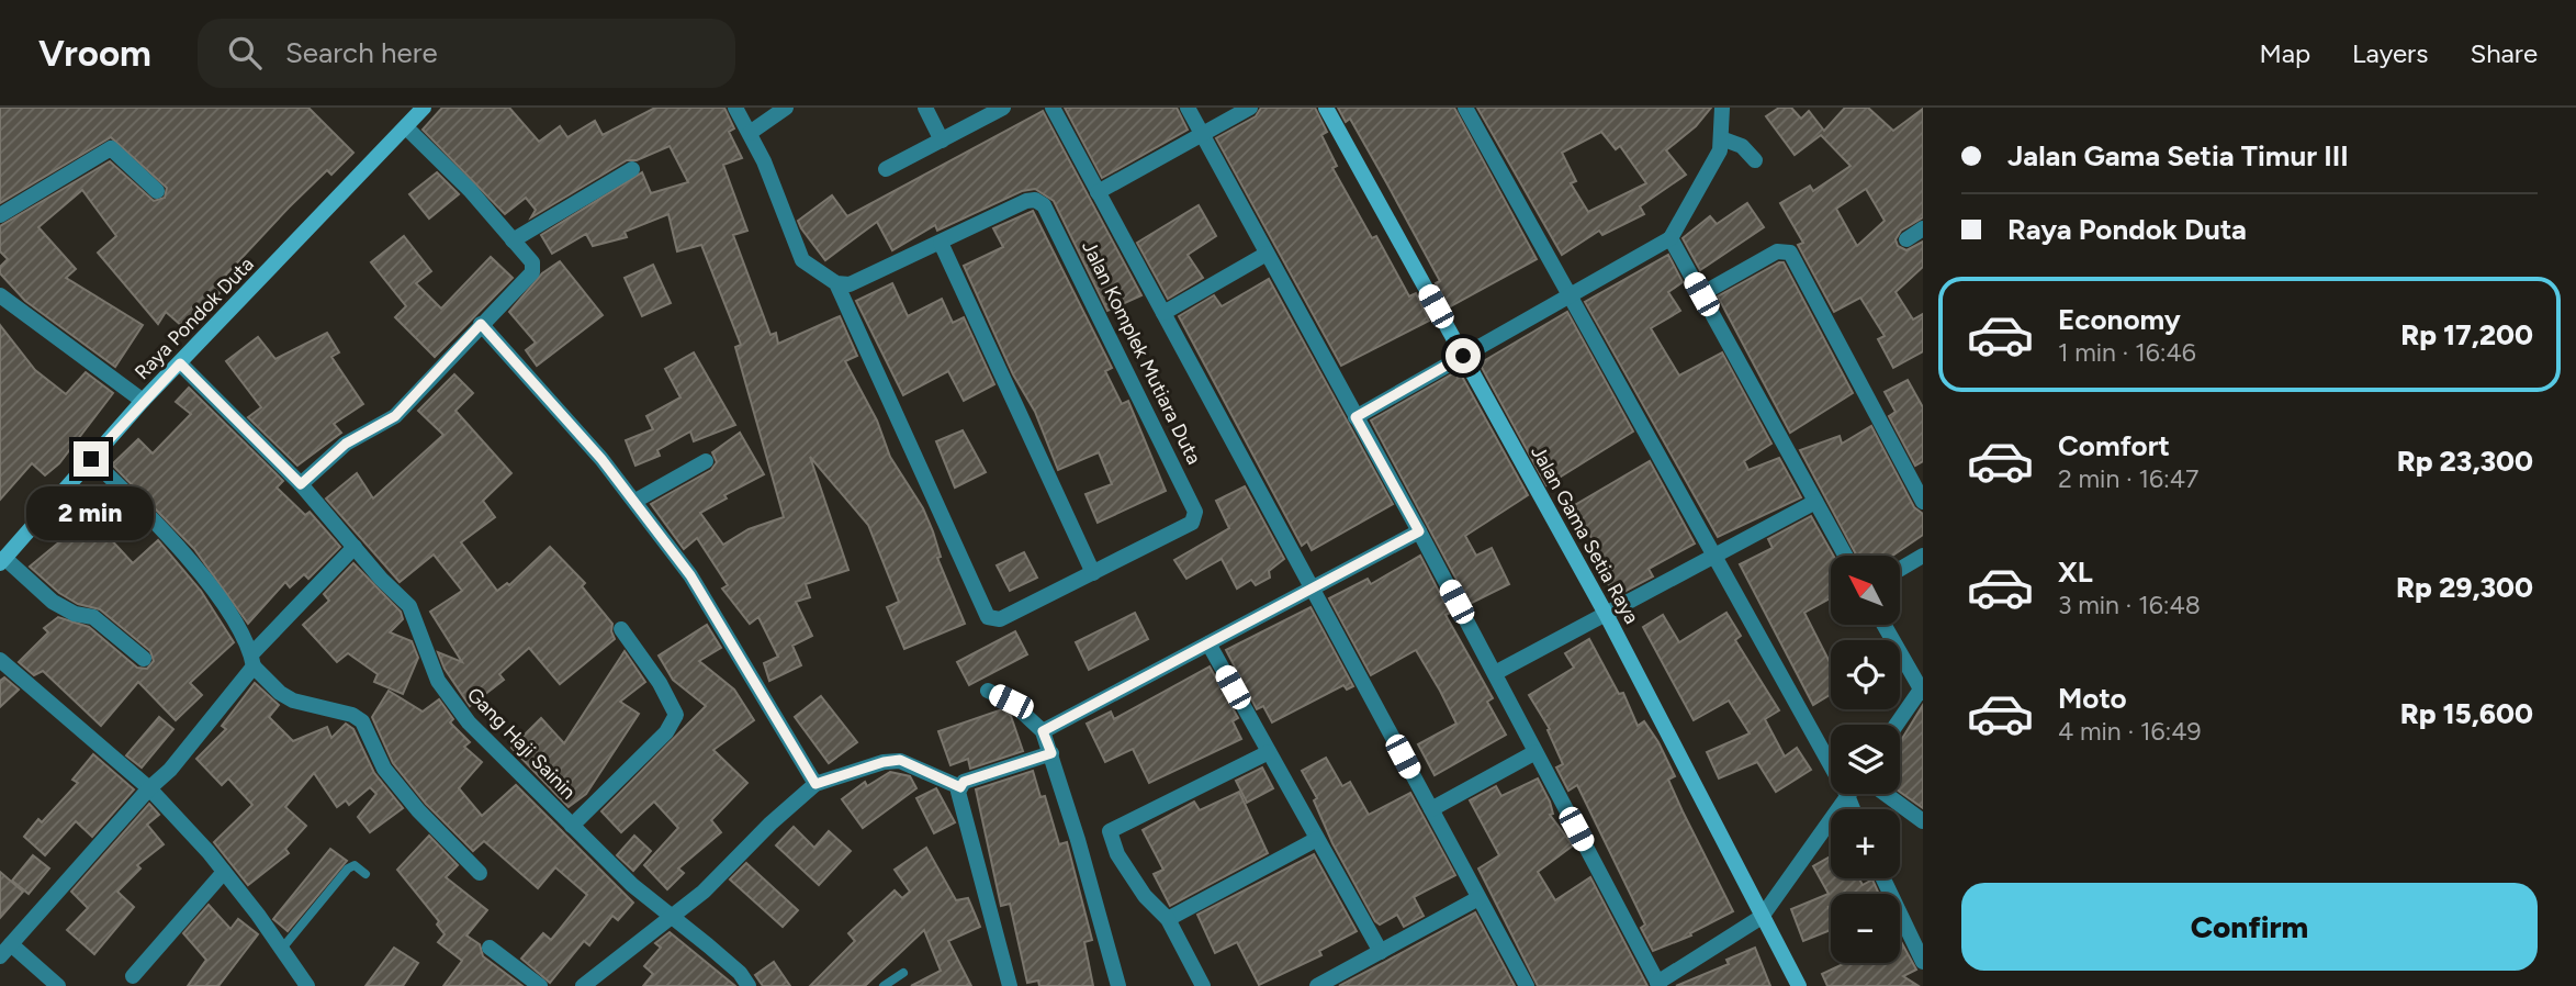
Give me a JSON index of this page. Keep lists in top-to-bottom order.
{
  "streets": {
    "street": [
      "Raya Pondok Duta",
      "Jalan Komplek Mutiara Duta",
      "Jalan Gama Setia Raya",
      "Gang Haji Sainin"
    ]
  },
  "crossings": [
    ["Raya Pondok Duta", "Gang Haji Sainin"]
  ],
  "north": "top left",
  "page": {
    "header": "Vroom",
    "search": "Search here",
    "nav": ["Map", "Layers", "Share"],
    "banner": ["Jalan Gama Setia Timur III", "Raya Pondok Duta"],
    "list": [
      {
        "name": "Economy",
        "note": "1 min · 16:46",
        "value": "Rp 17,200"
      },
      {
        "name": "Comfort",
        "note": "2 min · 16:47",
        "value": "Rp 23,300"
      },
      {
        "name": "XL",
        "note": "3 min · 16:48",
        "value": "Rp 29,300"
      },
      {
        "name": "Moto",
        "note": "4 min · 16:49",
        "value": "Rp 15,600"
      }
    ],
    "bubble": "2 min",
    "map_buttons": ["+", "−"],
    "buttons": "Confirm"
  }
}
